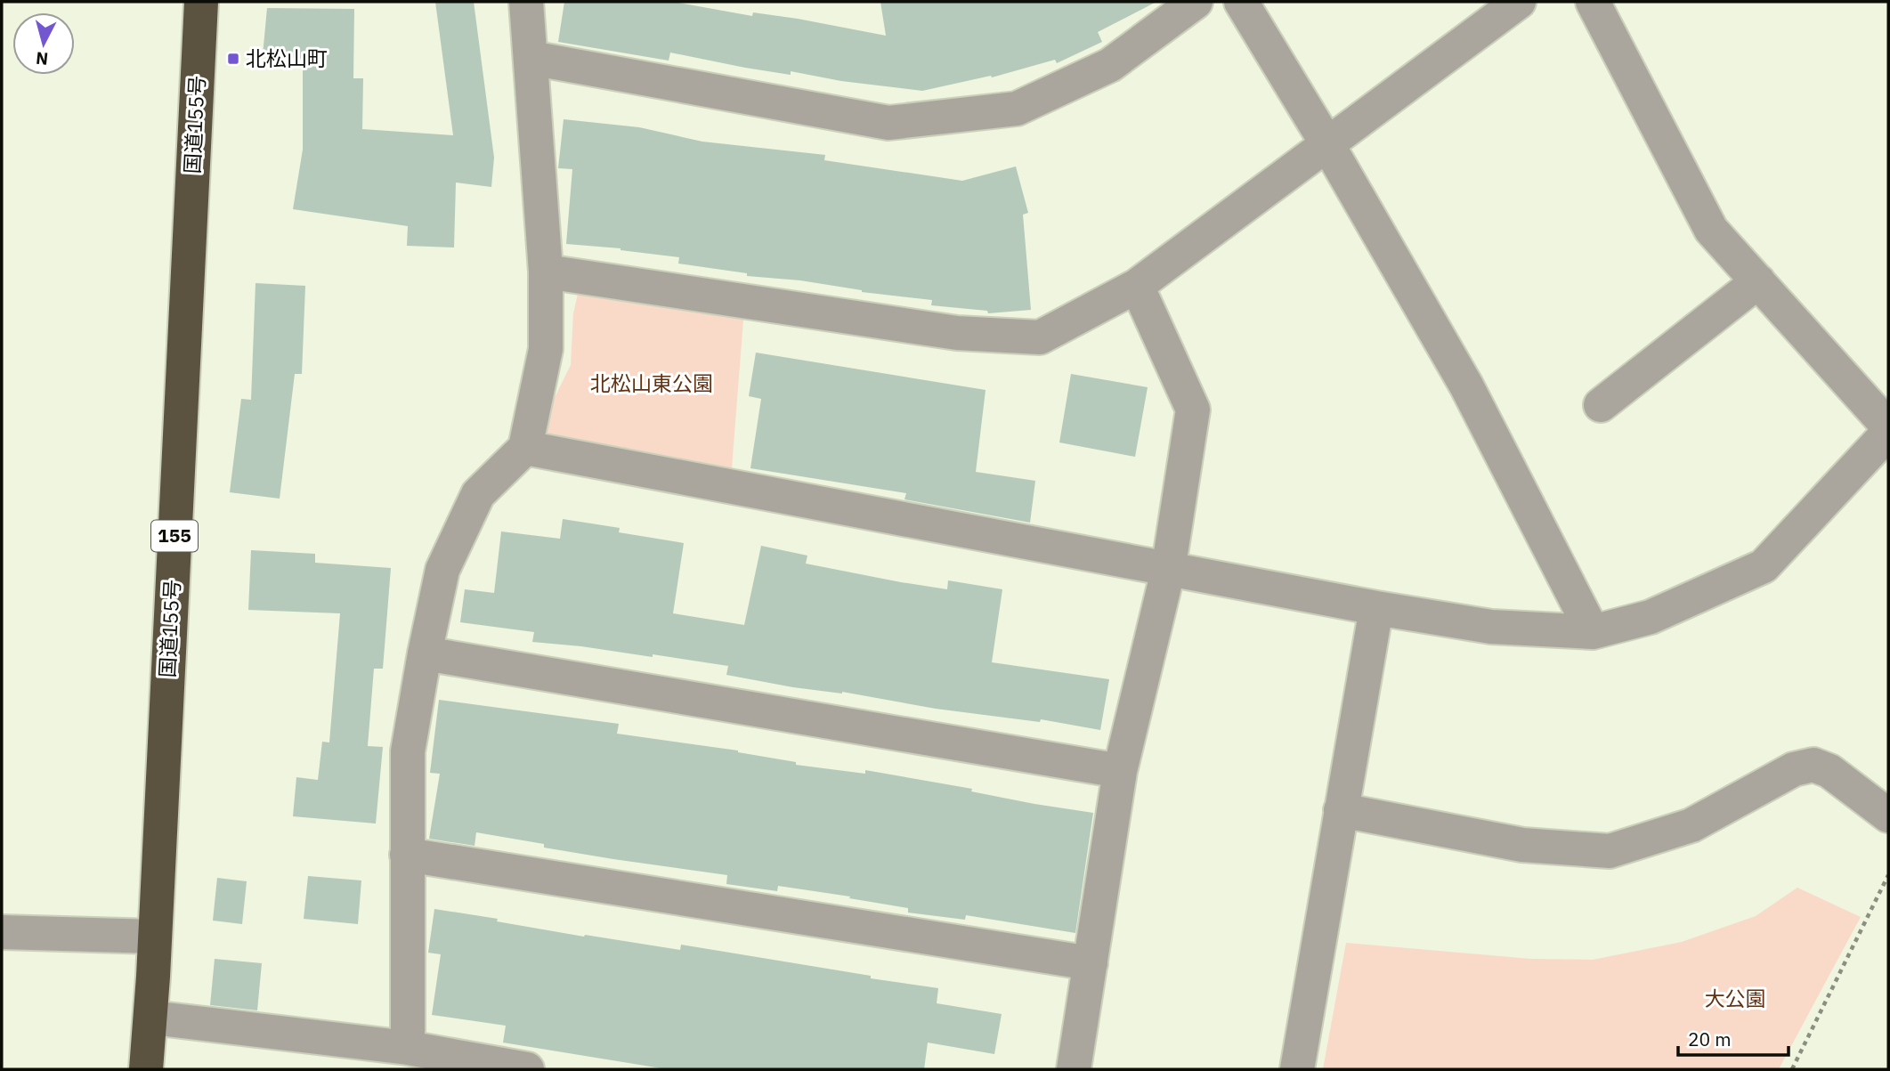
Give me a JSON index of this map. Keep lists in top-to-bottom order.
{
  "streets": {
    "highway": ["国道155号", "155"]
  },
  "parks": ["北松山東公園", "大公園"],
  "places": {
    "transit": ["北松山町"]
  },
  "scale_bar": "20 m",
  "north": "bottom"
}
